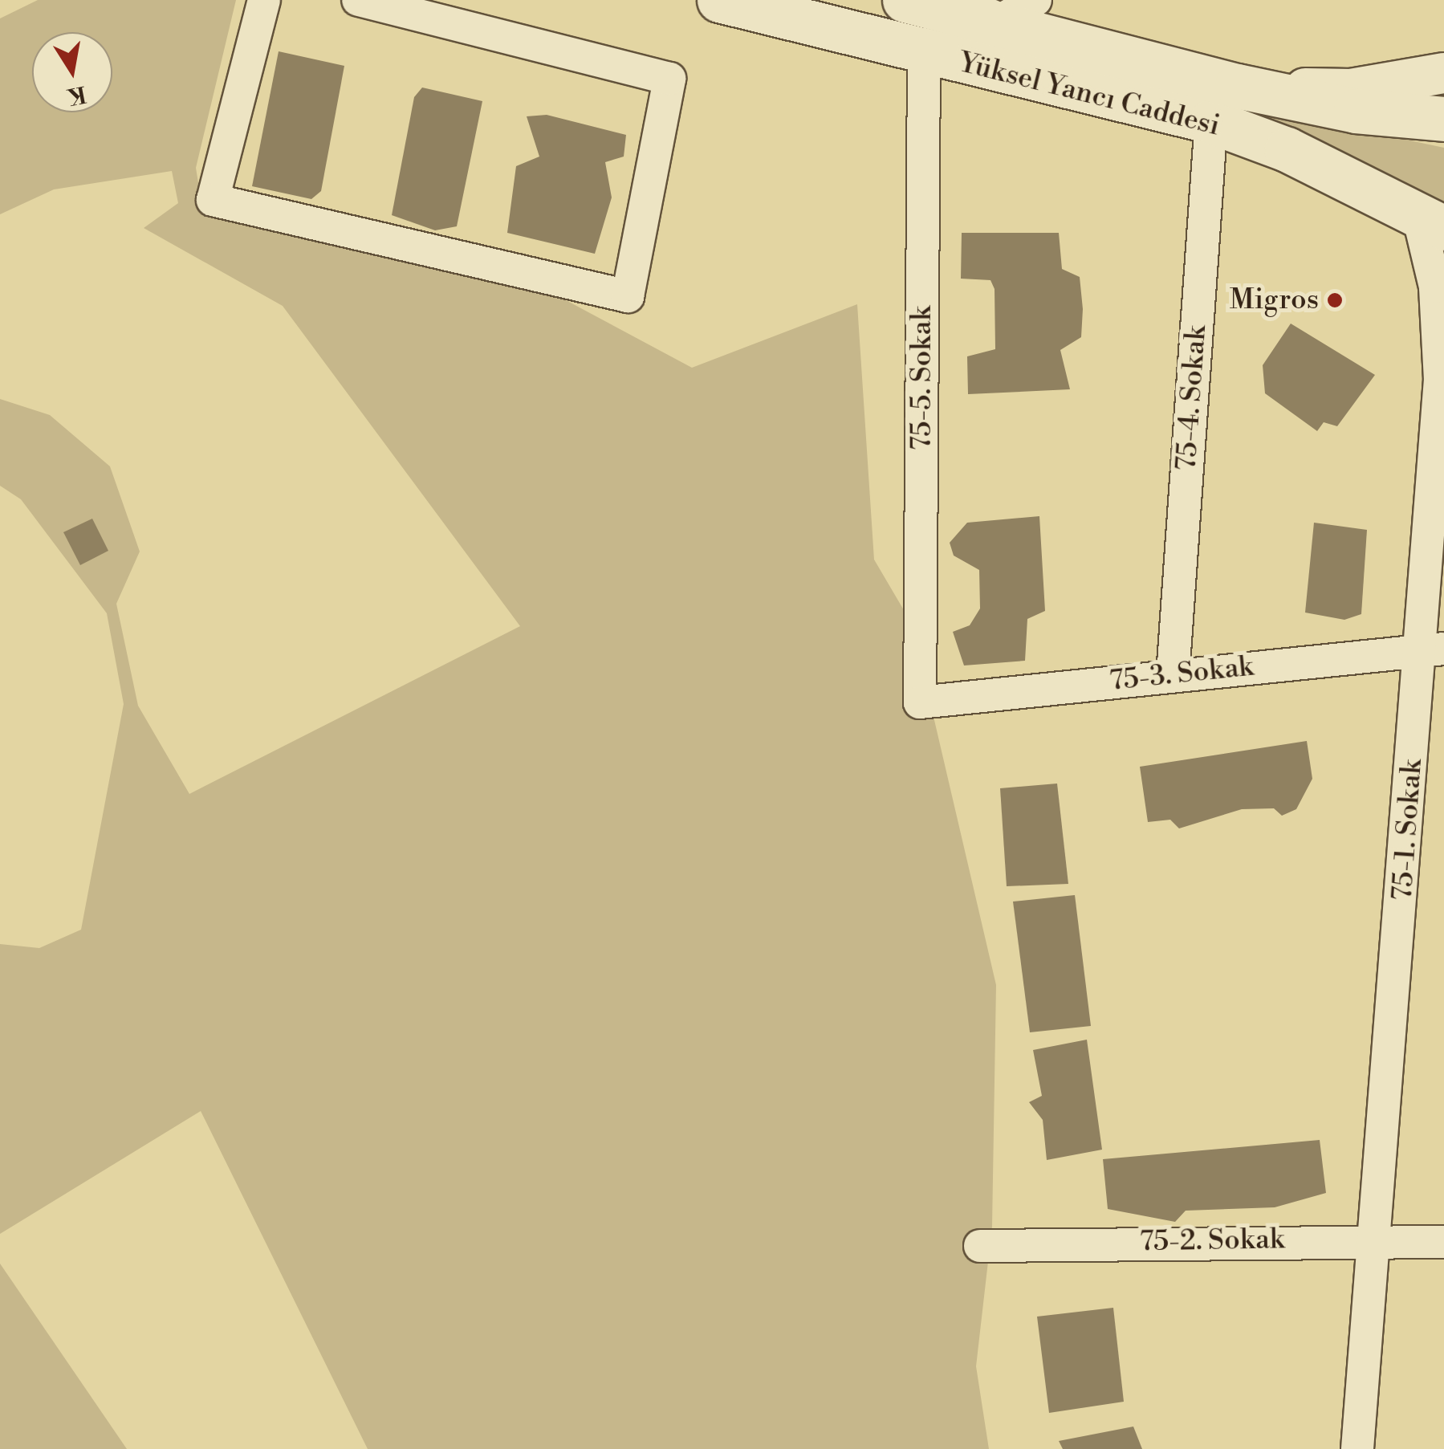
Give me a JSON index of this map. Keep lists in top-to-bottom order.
{
  "streets": {
    "main road": ["Yüksel Yancı Caddesi"],
    "street": [
      "75-5. Sokak",
      "75-4. Sokak",
      "75-3. Sokak",
      "75-1. Sokak",
      "75-2. Sokak"
    ]
  },
  "crossings": [
    ["Yüksel Yancı Caddesi", "75-5. Sokak"],
    ["Yüksel Yancı Caddesi", "75-4. Sokak"],
    ["Yüksel Yancı Caddesi", "75-1. Sokak"],
    ["75-5. Sokak", "75-3. Sokak"],
    ["75-4. Sokak", "75-3. Sokak"],
    ["75-3. Sokak", "75-1. Sokak"],
    ["75-1. Sokak", "75-2. Sokak"]
  ],
  "places": ["Migros"],
  "north": "bottom"
}
